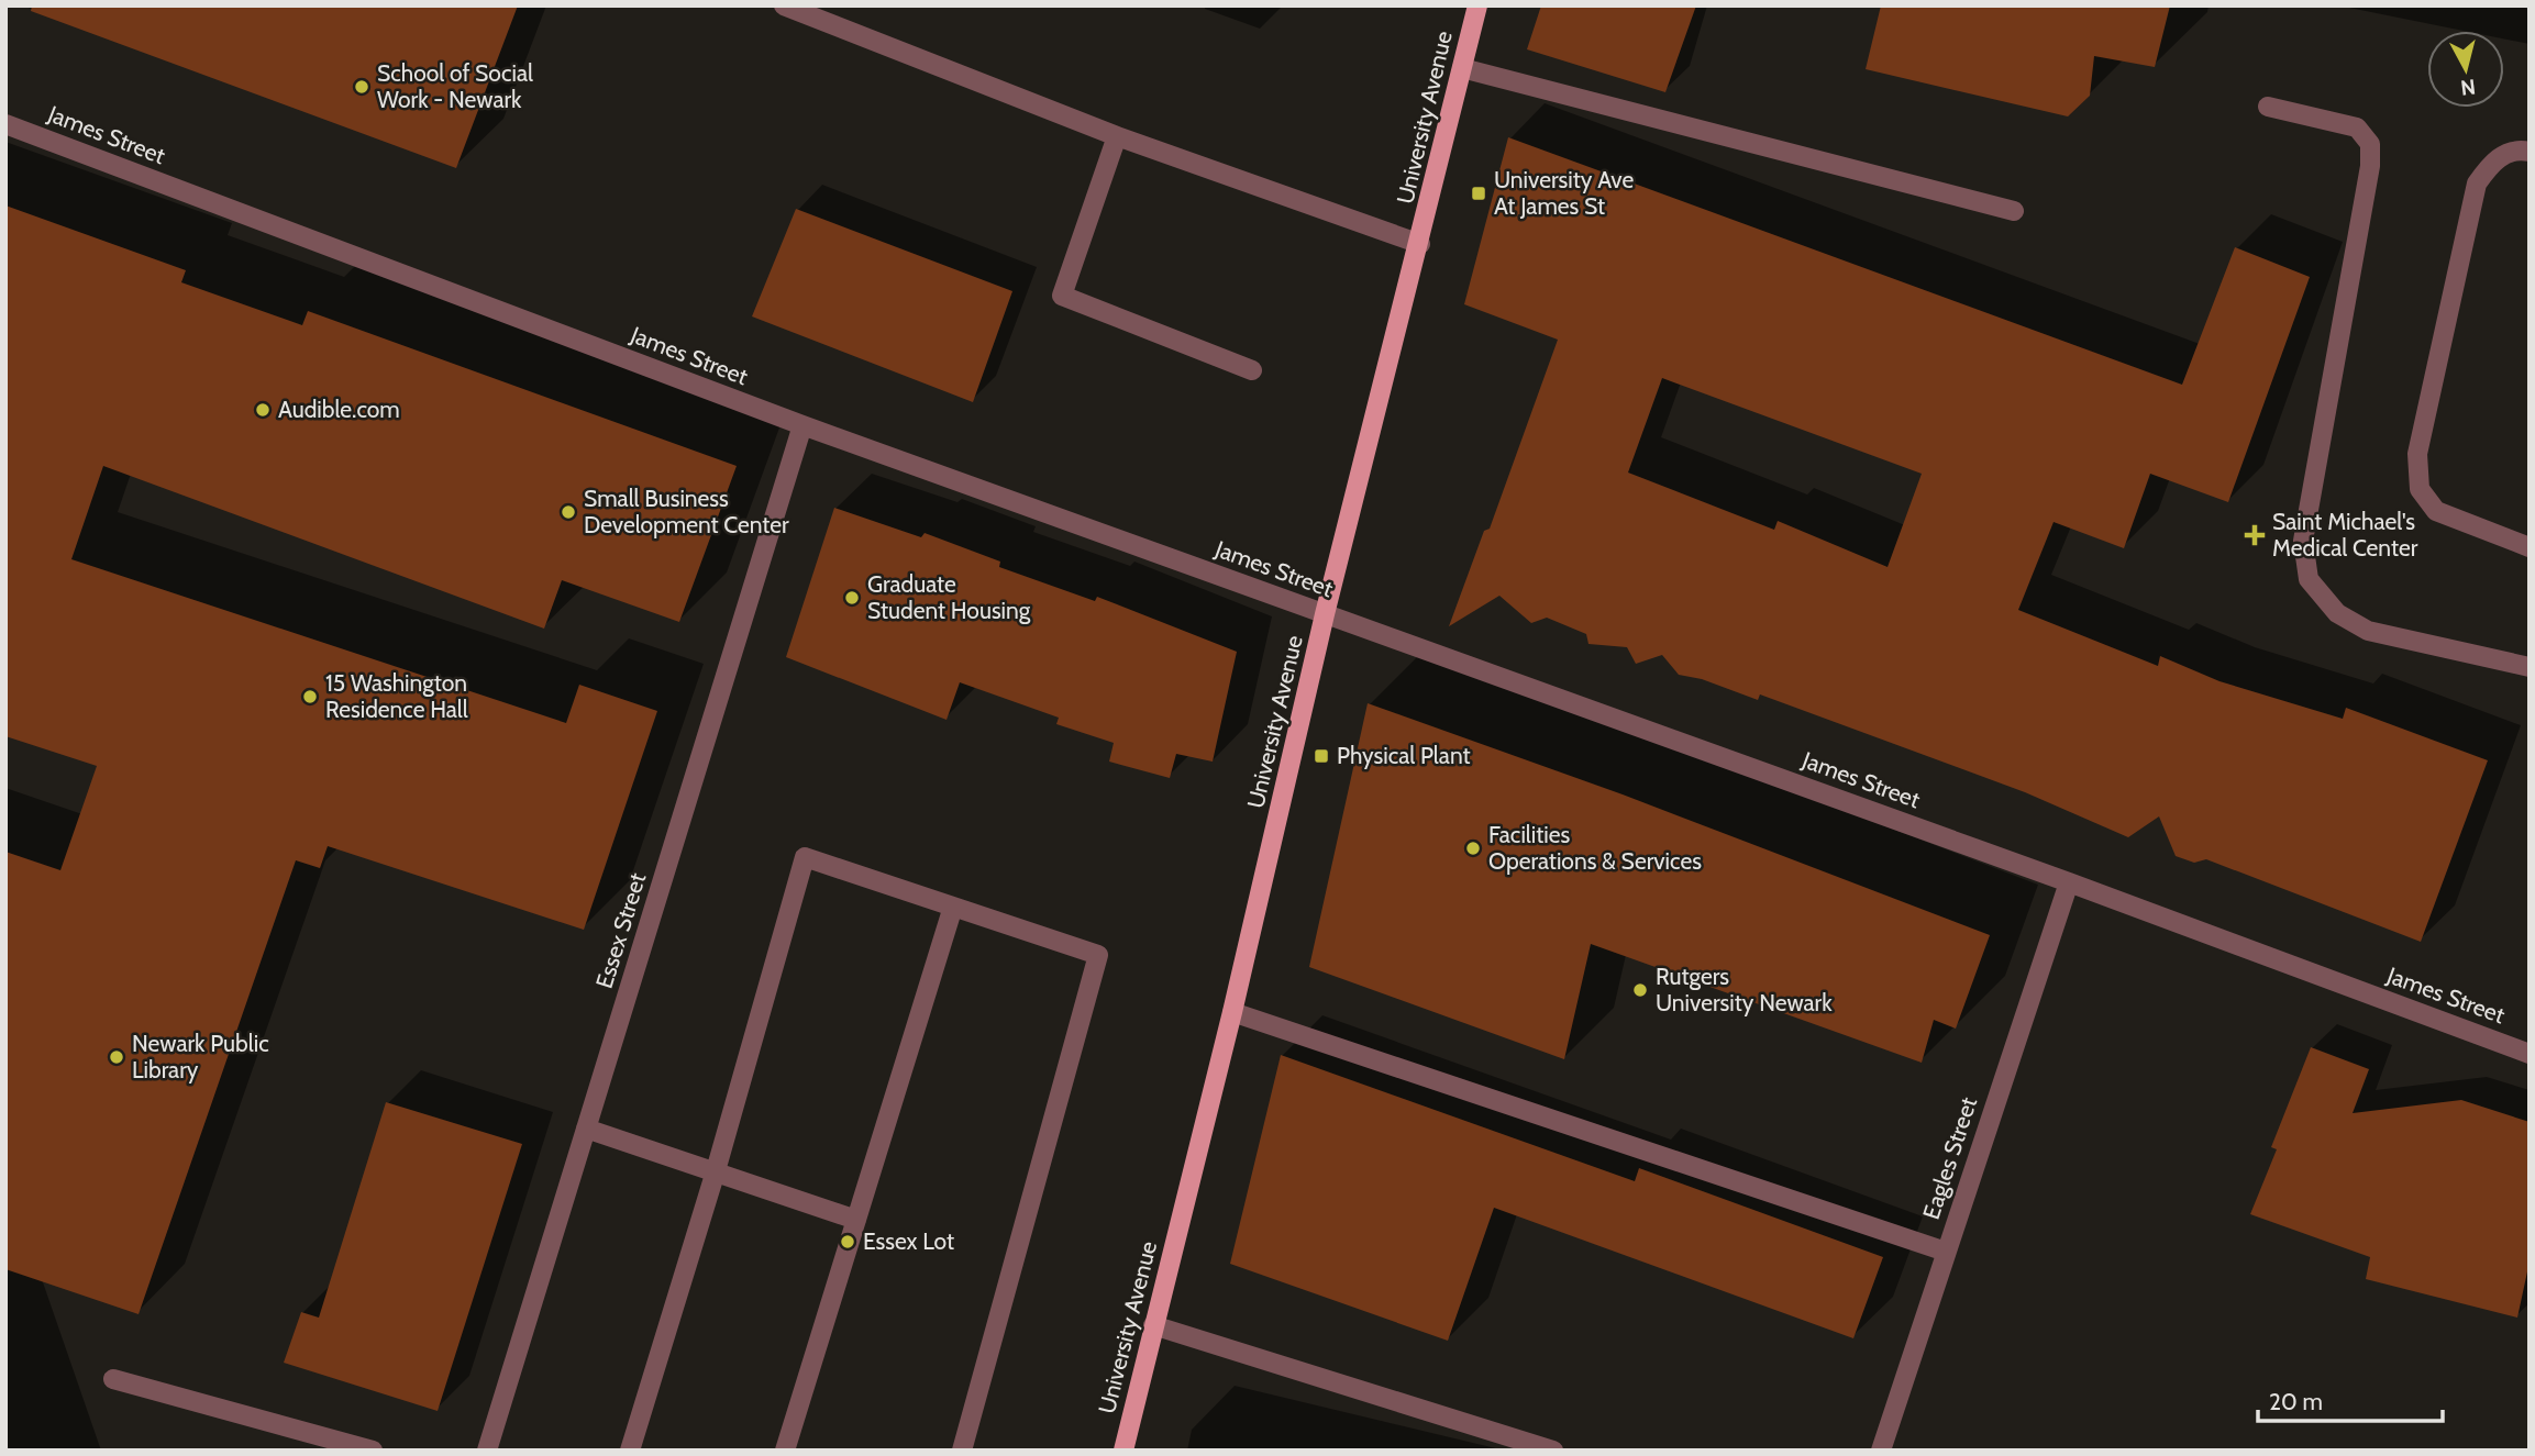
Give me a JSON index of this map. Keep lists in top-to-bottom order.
{
  "streets": {
    "main road": ["University Avenue"],
    "street": ["James Street", "Essex Street", "Eagles Street"]
  },
  "crossings": [
    ["University Avenue", "James Street"],
    ["James Street", "Essex Street"],
    ["James Street", "Eagles Street"]
  ],
  "places": {
    "other": [
      "School of Social Work - Newark",
      "Audible.com",
      "Small Business Development Center",
      "Graduate Student Housing",
      "15 Washington Residence Hall",
      "Facilities Operations & Services",
      "Rutgers University Newark",
      "Newark Public Library",
      "Essex Lot"
    ],
    "transit": ["University Ave At James St", "Physical Plant"],
    "health": ["Saint Michael's Medical Center"]
  },
  "scale_bar": "20 m",
  "north": "bottom"
}
